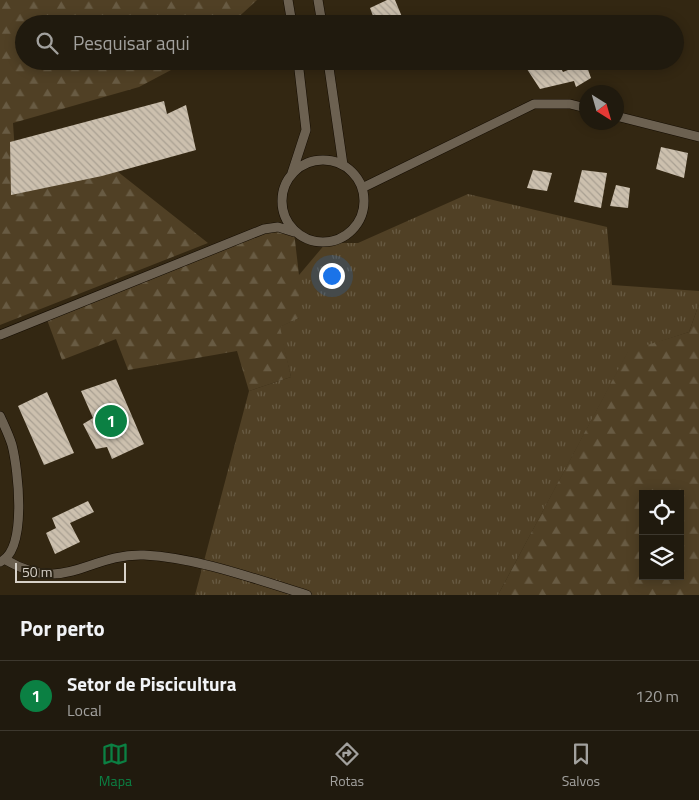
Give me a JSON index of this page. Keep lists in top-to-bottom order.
{
  "scale_bar": "50 m",
  "north": "bottom right",
  "page": {
    "search": "Pesquisar aqui",
    "pins": "1",
    "scale": "50 m",
    "heading": "Por perto",
    "list": [
      {
        "mark": "1",
        "name": "Setor de Piscicultura",
        "note": "Local",
        "value": "120 m"
      }
    ],
    "nav": ["Mapa", "Rotas", "Salvos"]
  }
}
